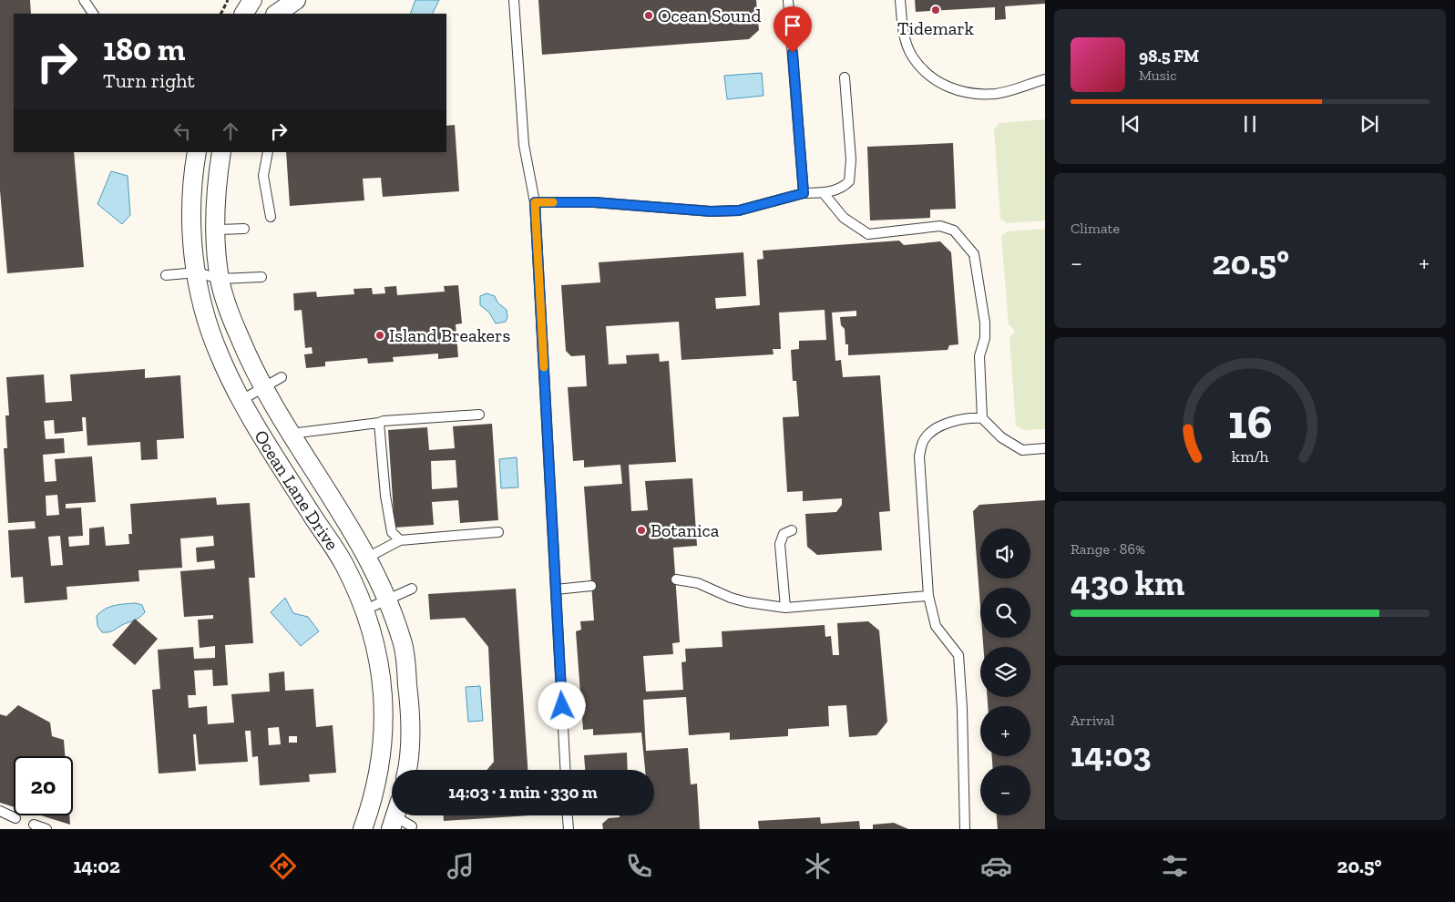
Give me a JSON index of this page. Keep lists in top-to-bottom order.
{
  "streets": {
    "street": ["Ocean Lane Drive"]
  },
  "places": [
    "Tidemark",
    "Ocean Sound",
    "Island Breakers",
    "Botanica"
  ],
  "page": {
    "turn": ["180 m", "Turn right"],
    "song": ["98.5 FM", "Music"],
    "tile": [
      "Climate",
      ["Range · 86%", "430 km"],
      ["Arrival", "14:03"]
    ],
    "heat": ["−", "20.5°", "+"],
    "map_buttons": ["+", "−"],
    "limit": "20",
    "trip": "14:03 · 1 min · 330 m",
    "tabs": ["14:02", "20.5°"],
    "gauge": ["16", "km/h"]
  }
}
